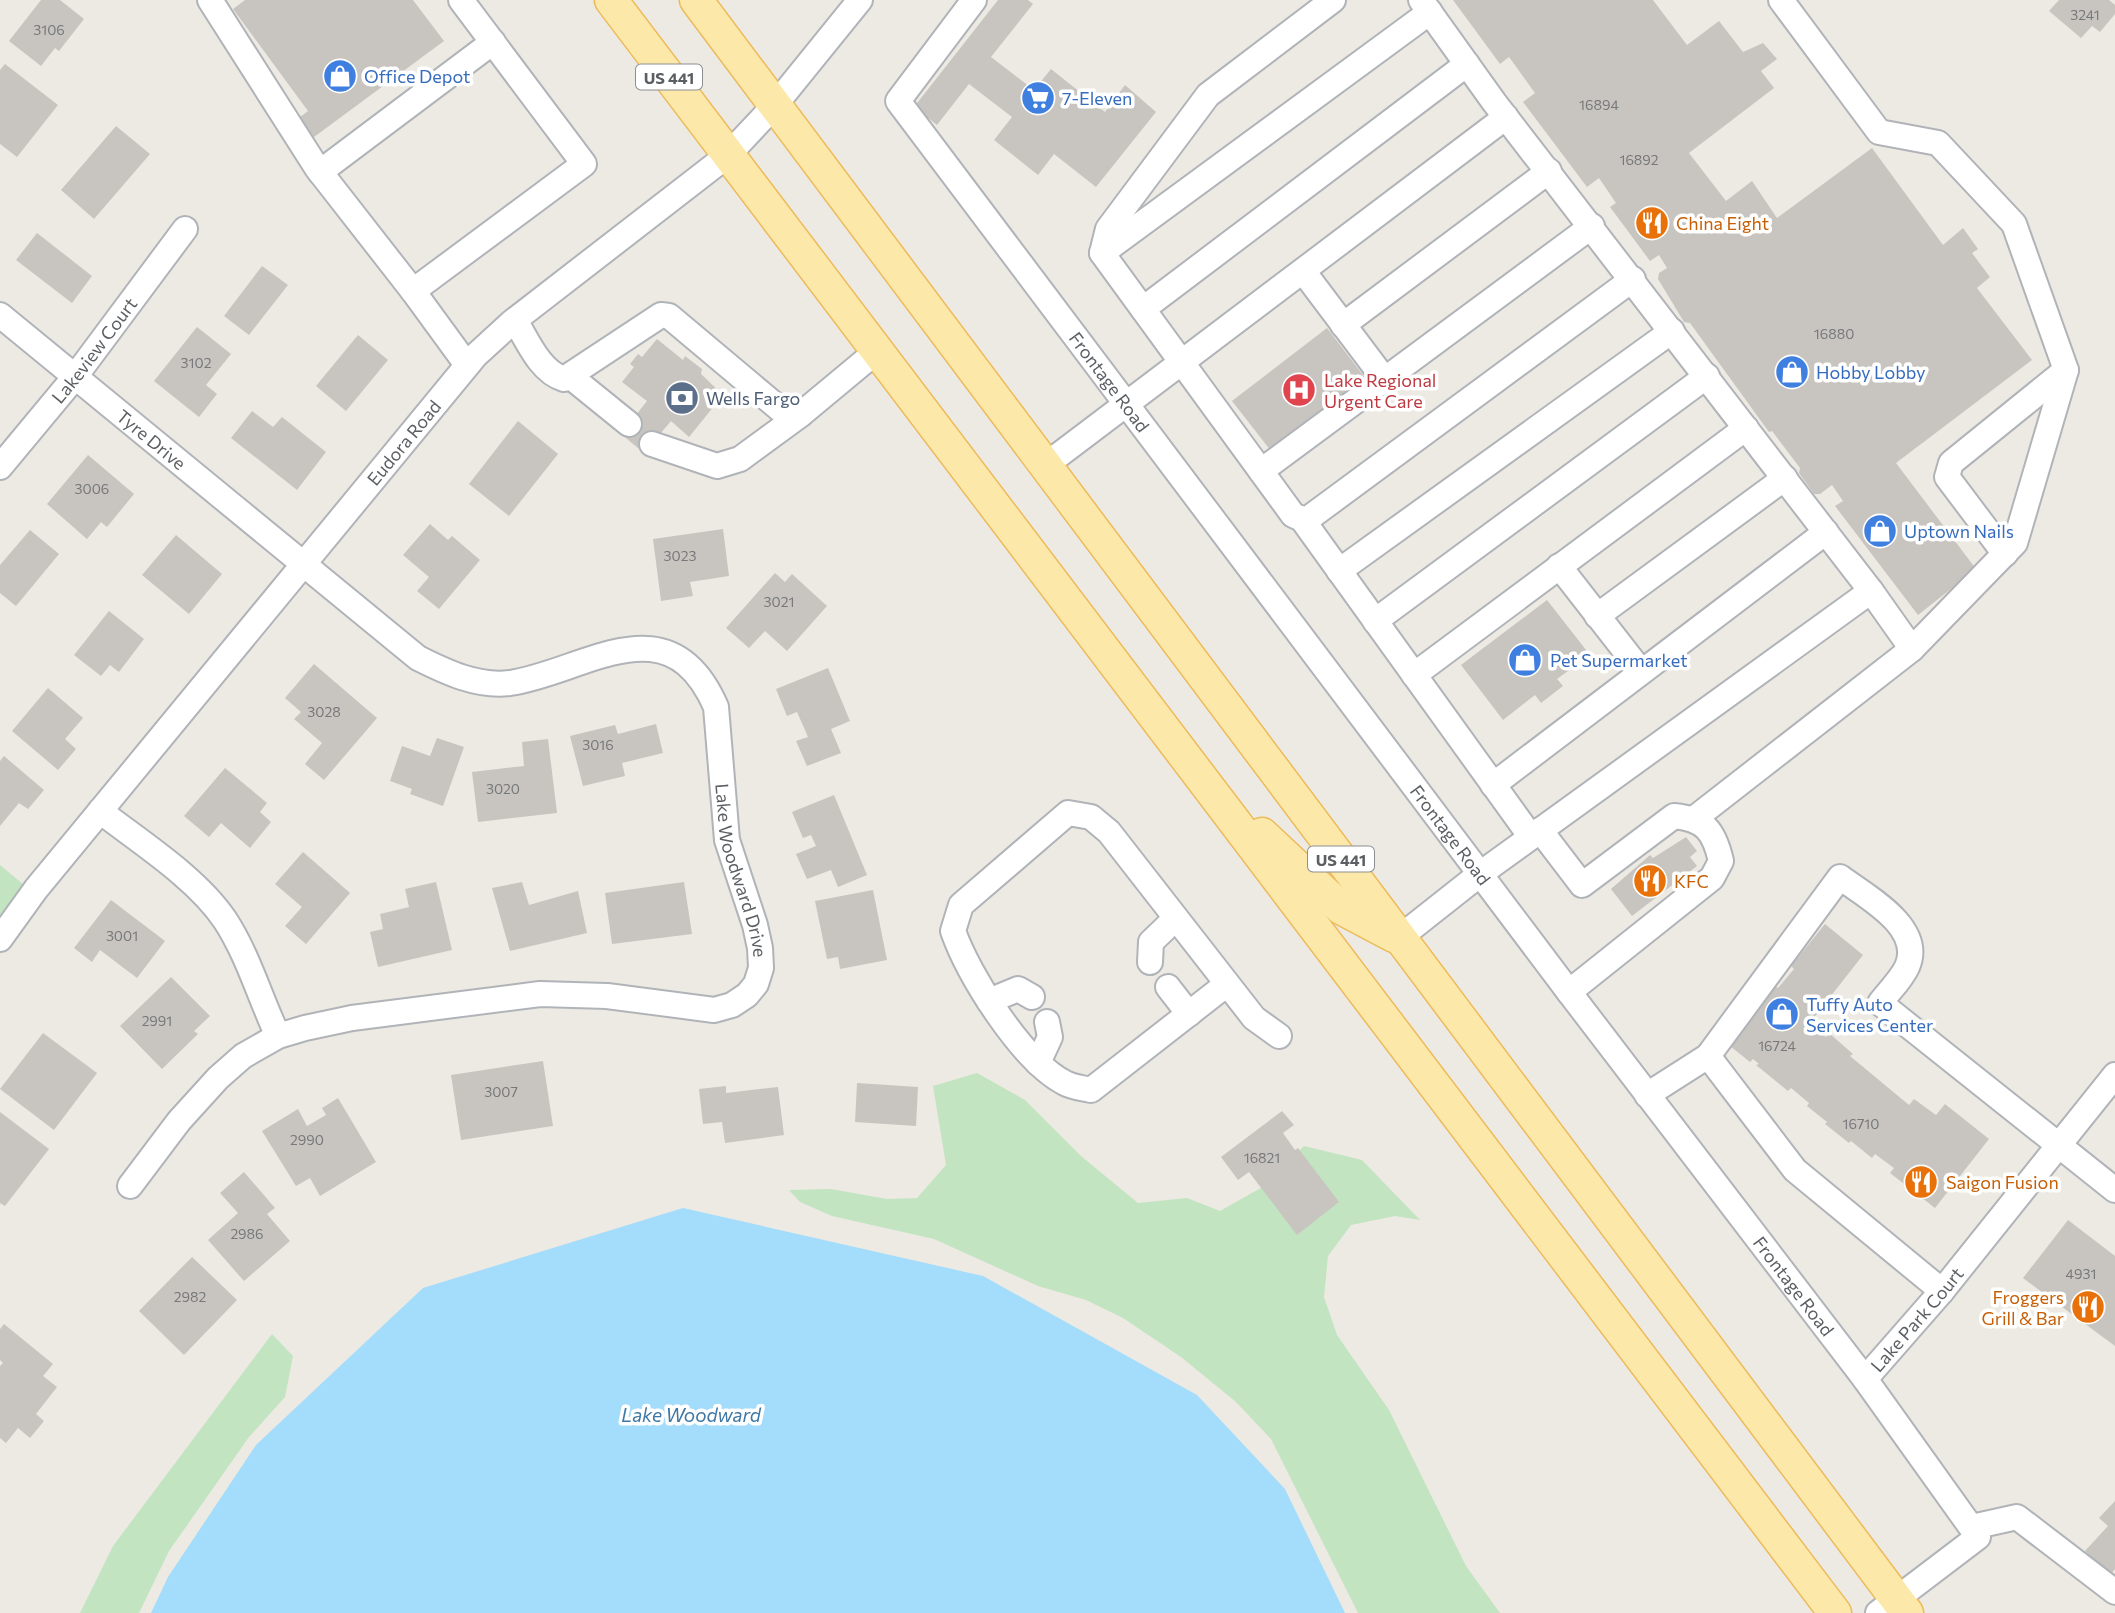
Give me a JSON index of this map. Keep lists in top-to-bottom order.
{
  "streets": {
    "main road": ["US 441"],
    "street": [
      "Lakeview Court",
      "Frontage Road",
      "Tyre Drive",
      "Eudora Road",
      "Lake Woodward Drive",
      "Lake Park Court"
    ]
  },
  "crossings": [
    ["US 441", "Eudora Road"],
    ["Lakeview Court", "Tyre Drive"],
    ["Frontage Road", "Lake Park Court"],
    ["Tyre Drive", "Eudora Road"],
    ["Tyre Drive", "Lake Woodward Drive"],
    ["Eudora Road", "Lake Woodward Drive"]
  ],
  "water": ["Lake Woodward"],
  "places": {
    "shop": [
      "Office Depot",
      "Hobby Lobby",
      "Uptown Nails",
      "Pet Supermarket",
      "Tuffy Auto Services Center"
    ],
    "supermarket": ["7-Eleven"],
    "restaurant": [
      "China Eight",
      "KFC",
      "Saigon Fusion",
      "Froggers Grill & Bar"
    ],
    "hospital": ["Lake Regional Urgent Care"],
    "bank": ["Wells Fargo"]
  },
  "house_numbers": [
    "3241",
    "3106",
    "16894",
    "16892",
    "16880",
    "3102",
    "3006",
    "3023",
    "3021",
    "3028",
    "3016",
    "3020",
    "3001",
    "2991",
    "16724",
    "3007",
    "16710",
    "2990",
    "16821",
    "2986",
    "4931",
    "2982"
  ]
}
